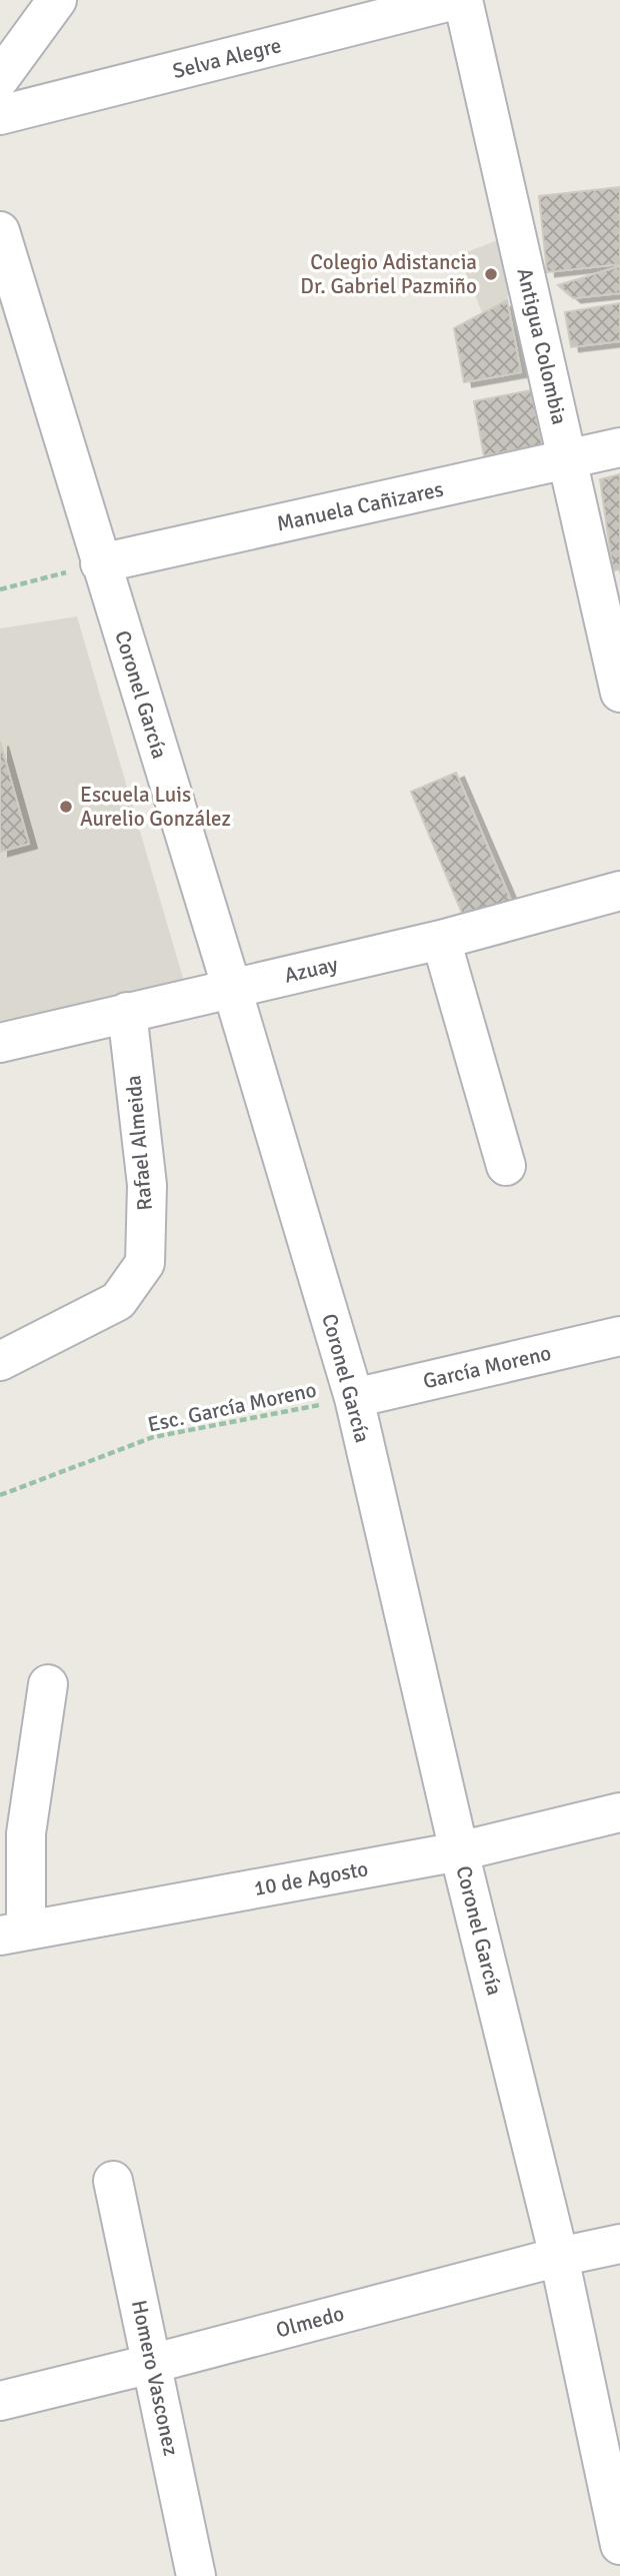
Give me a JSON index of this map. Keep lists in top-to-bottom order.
{
  "streets": {
    "street": [
      "Selva Alegre",
      "Antigua Colombia",
      "Manuela Cañizares",
      "Coronel García",
      "Azuay",
      "Rafael Almeida",
      "García Moreno",
      "10 de Agosto",
      "Olmedo",
      "Homero Vasconez"
    ],
    "path": ["Esc. García Moreno"]
  },
  "crossings": [
    ["Antigua Colombia", "Manuela Cañizares"],
    ["Manuela Cañizares", "Coronel García"],
    ["Coronel García", "Azuay"],
    ["Coronel García", "García Moreno"],
    ["Coronel García", "Esc. García Moreno"],
    ["Coronel García", "10 de Agosto"],
    ["Coronel García", "Olmedo"],
    ["Azuay", "Rafael Almeida"],
    ["García Moreno", "Esc. García Moreno"],
    ["Olmedo", "Homero Vasconez"]
  ],
  "places": ["Colegio Adistancia Dr. Gabriel Pazmiño", "Escuela Luis Aurelio González"]
}
